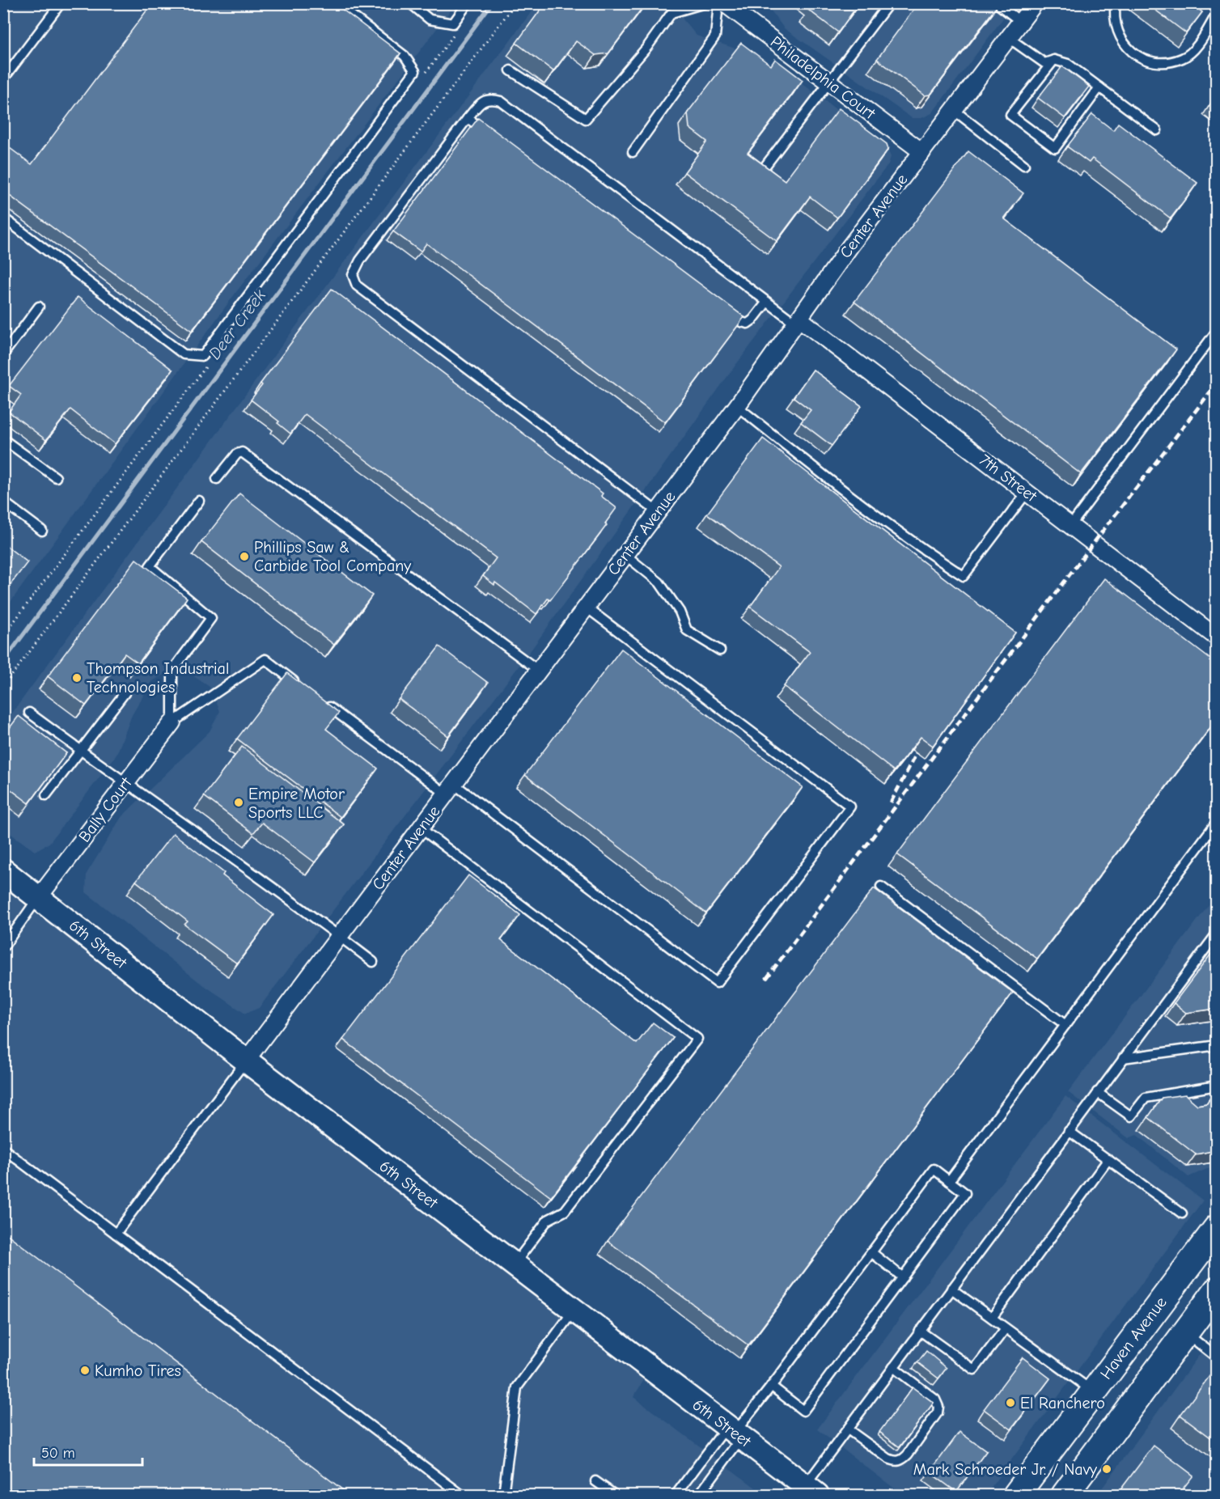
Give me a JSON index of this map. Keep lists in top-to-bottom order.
{
  "streets": {
    "main road": ["6th Street", "Haven Avenue"],
    "street": [
      "Philadelphia Court",
      "Center Avenue",
      "7th Street",
      "Bally Court"
    ]
  },
  "crossings": [
    ["Philadelphia Court", "Center Avenue"],
    ["Center Avenue", "7th Street"],
    ["Center Avenue", "6th Street"],
    ["Bally Court", "6th Street"]
  ],
  "water": ["Deer Creek"],
  "places": [
    "Phillips Saw & Carbide Tool Company",
    "Thompson Industrial Technologies",
    "Empire Motor Sports LLC",
    "Kumho Tires",
    "El Ranchero",
    "Mark Schroeder Jr. / Navy"
  ],
  "scale_bar": "50 m"
}
